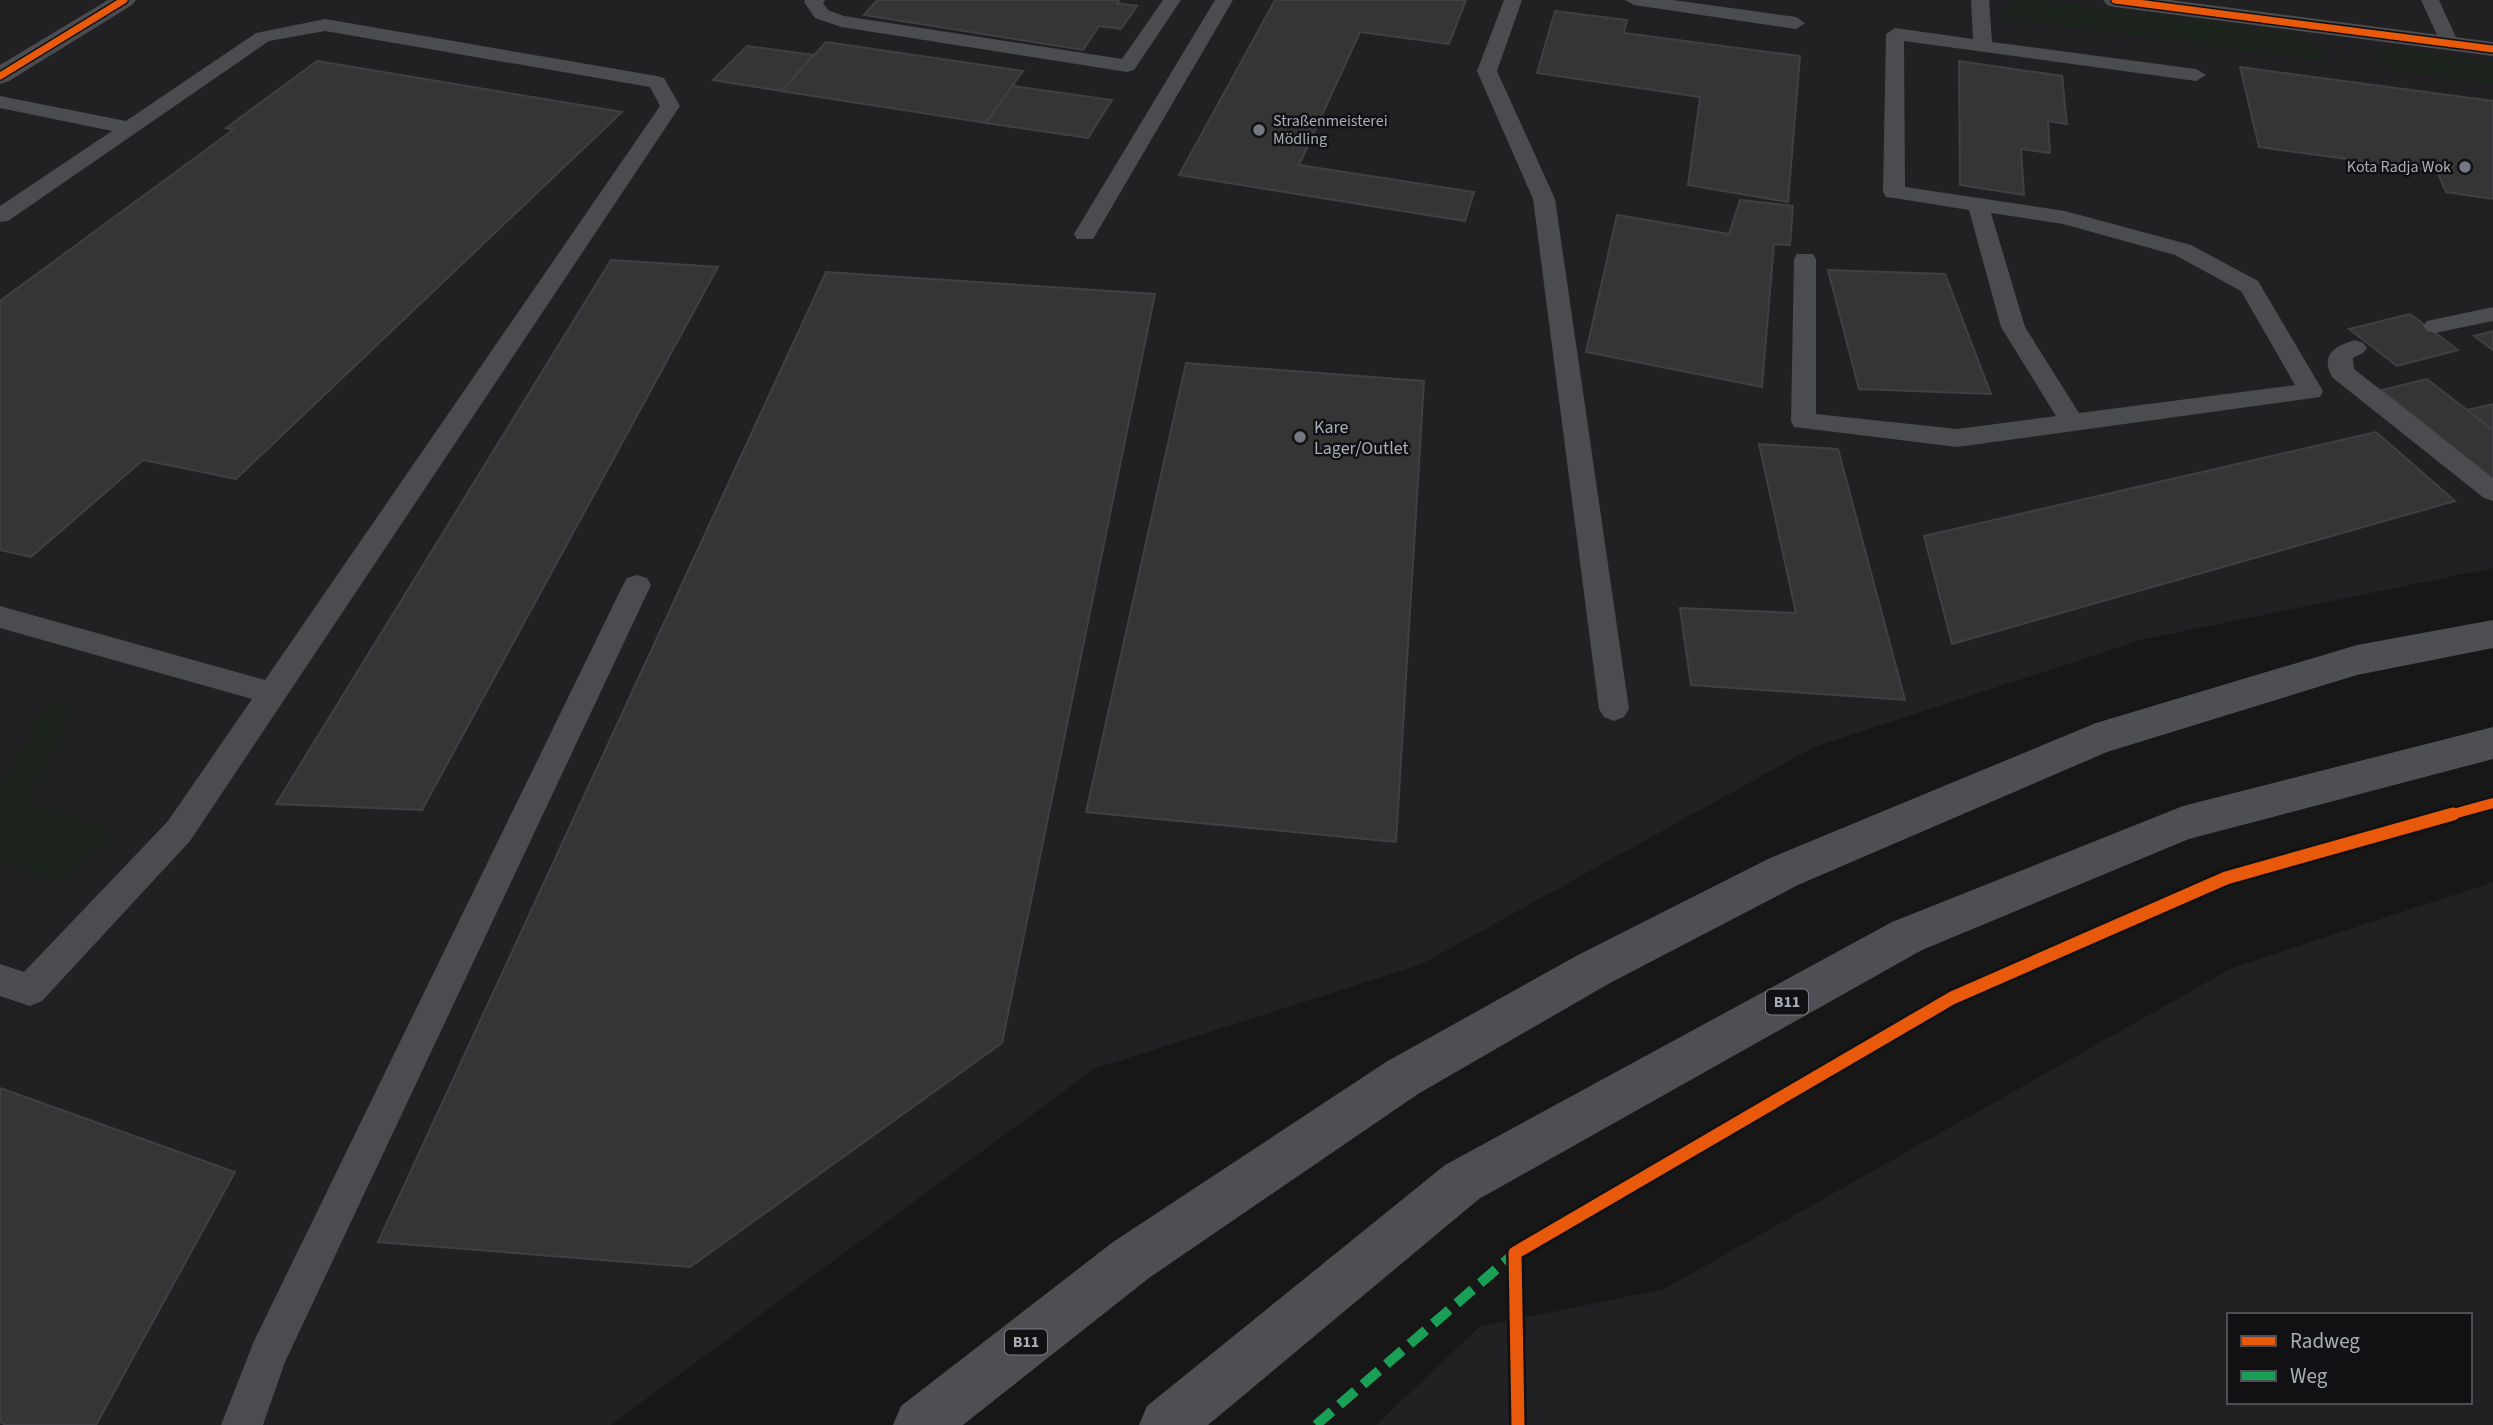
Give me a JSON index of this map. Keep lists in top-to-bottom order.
{
  "streets": {
    "main road": ["B11"]
  },
  "places": ["Straßenmeisterei Mödling", "Kota Radja Wok", "Kare Lager/Outlet"],
  "legend": ["Radweg", "Weg"]
}
